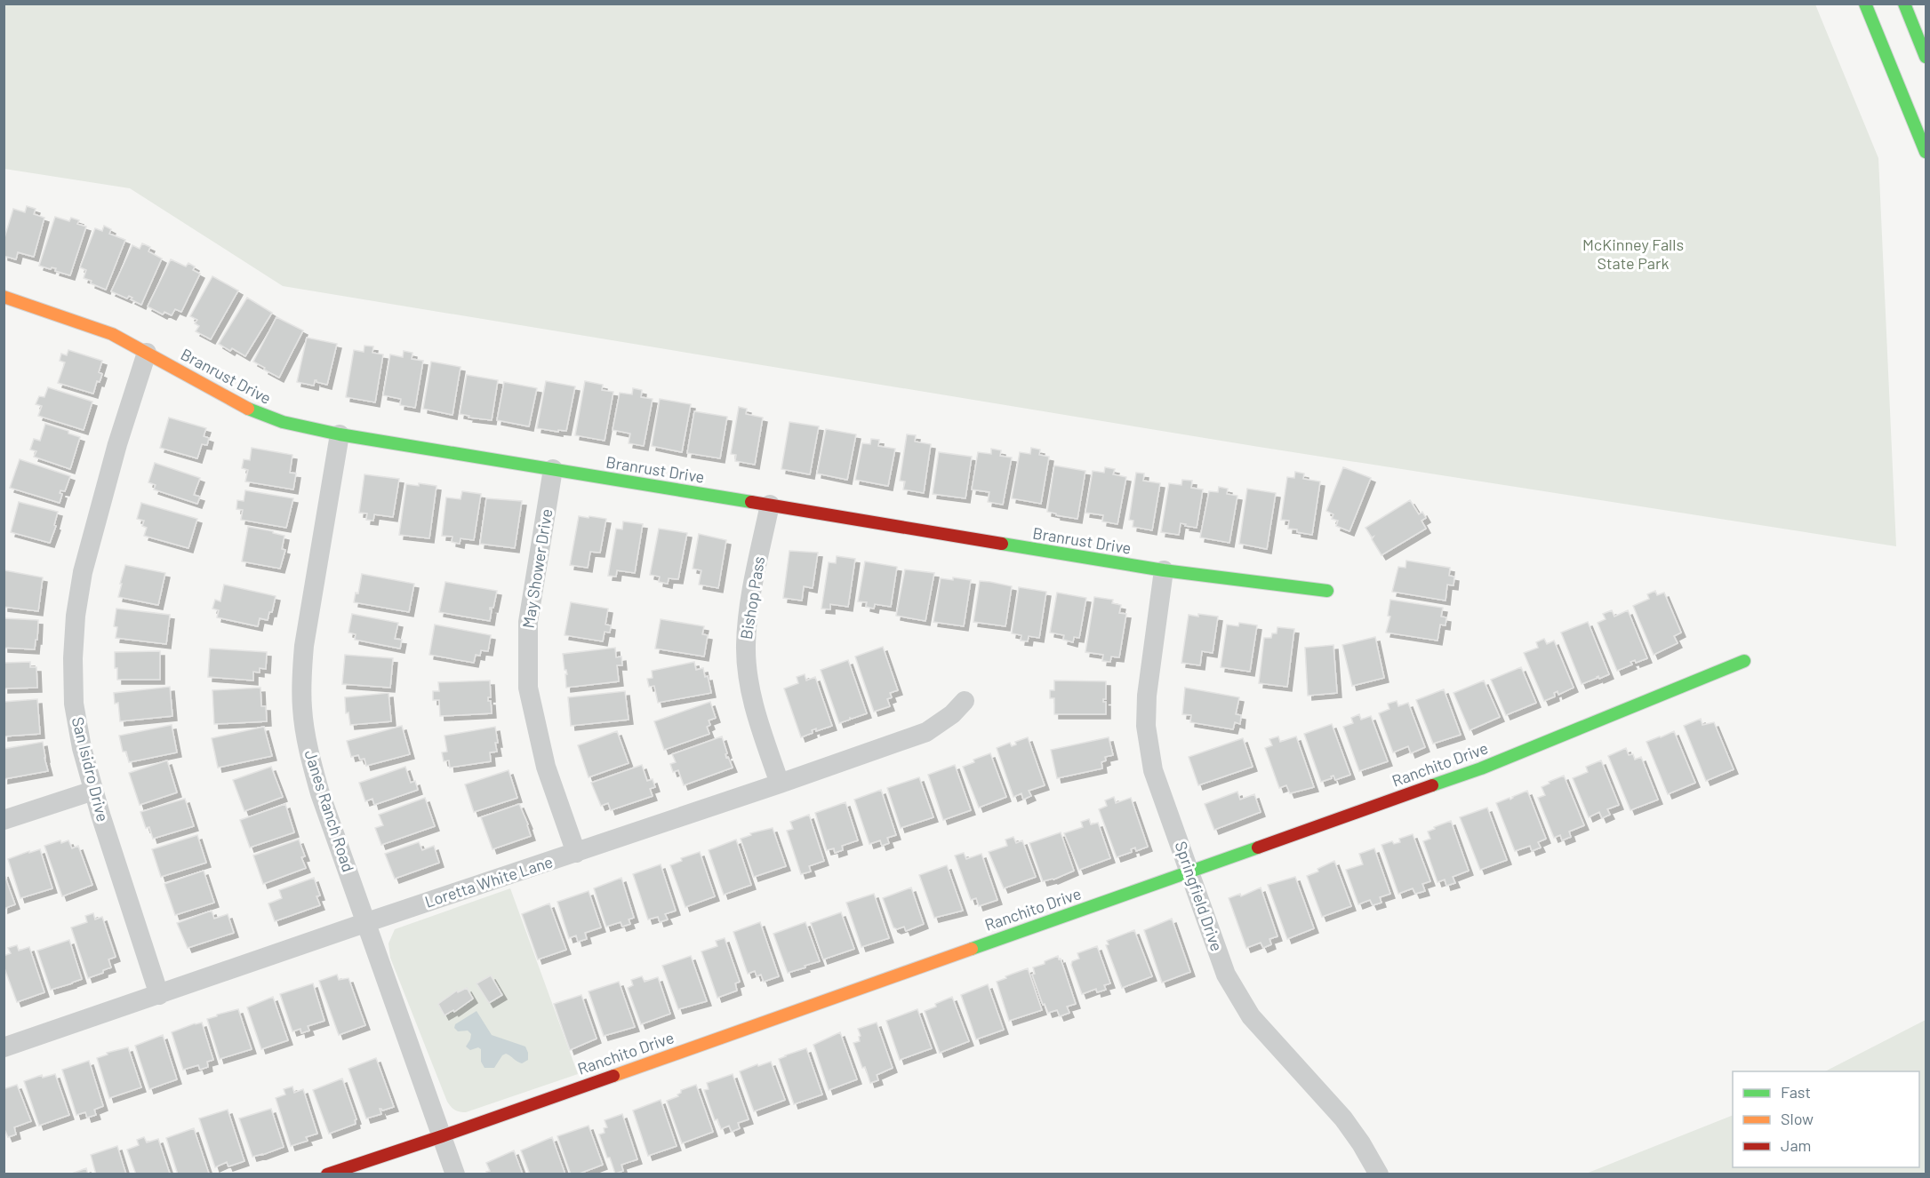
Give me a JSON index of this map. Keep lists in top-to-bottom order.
{
  "streets": {
    "street": [
      "Branrust Drive",
      "May Shower Drive",
      "Bishop Pass",
      "Ranchito Drive",
      "San Isidro Drive",
      "Janes Ranch Road",
      "Loretta White Lane",
      "Springfield Drive"
    ]
  },
  "crossings": [
    ["Branrust Drive", "May Shower Drive"],
    ["Branrust Drive", "Bishop Pass"],
    ["Branrust Drive", "San Isidro Drive"],
    ["Branrust Drive", "Janes Ranch Road"],
    ["Branrust Drive", "Springfield Drive"],
    ["May Shower Drive", "Loretta White Lane"],
    ["Bishop Pass", "Loretta White Lane"],
    ["Ranchito Drive", "Janes Ranch Road"],
    ["Ranchito Drive", "Springfield Drive"],
    ["San Isidro Drive", "Loretta White Lane"],
    ["Janes Ranch Road", "Loretta White Lane"]
  ],
  "parks": ["McKinney Falls State Park"],
  "legend": ["Fast", "Slow", "Jam"]
}
